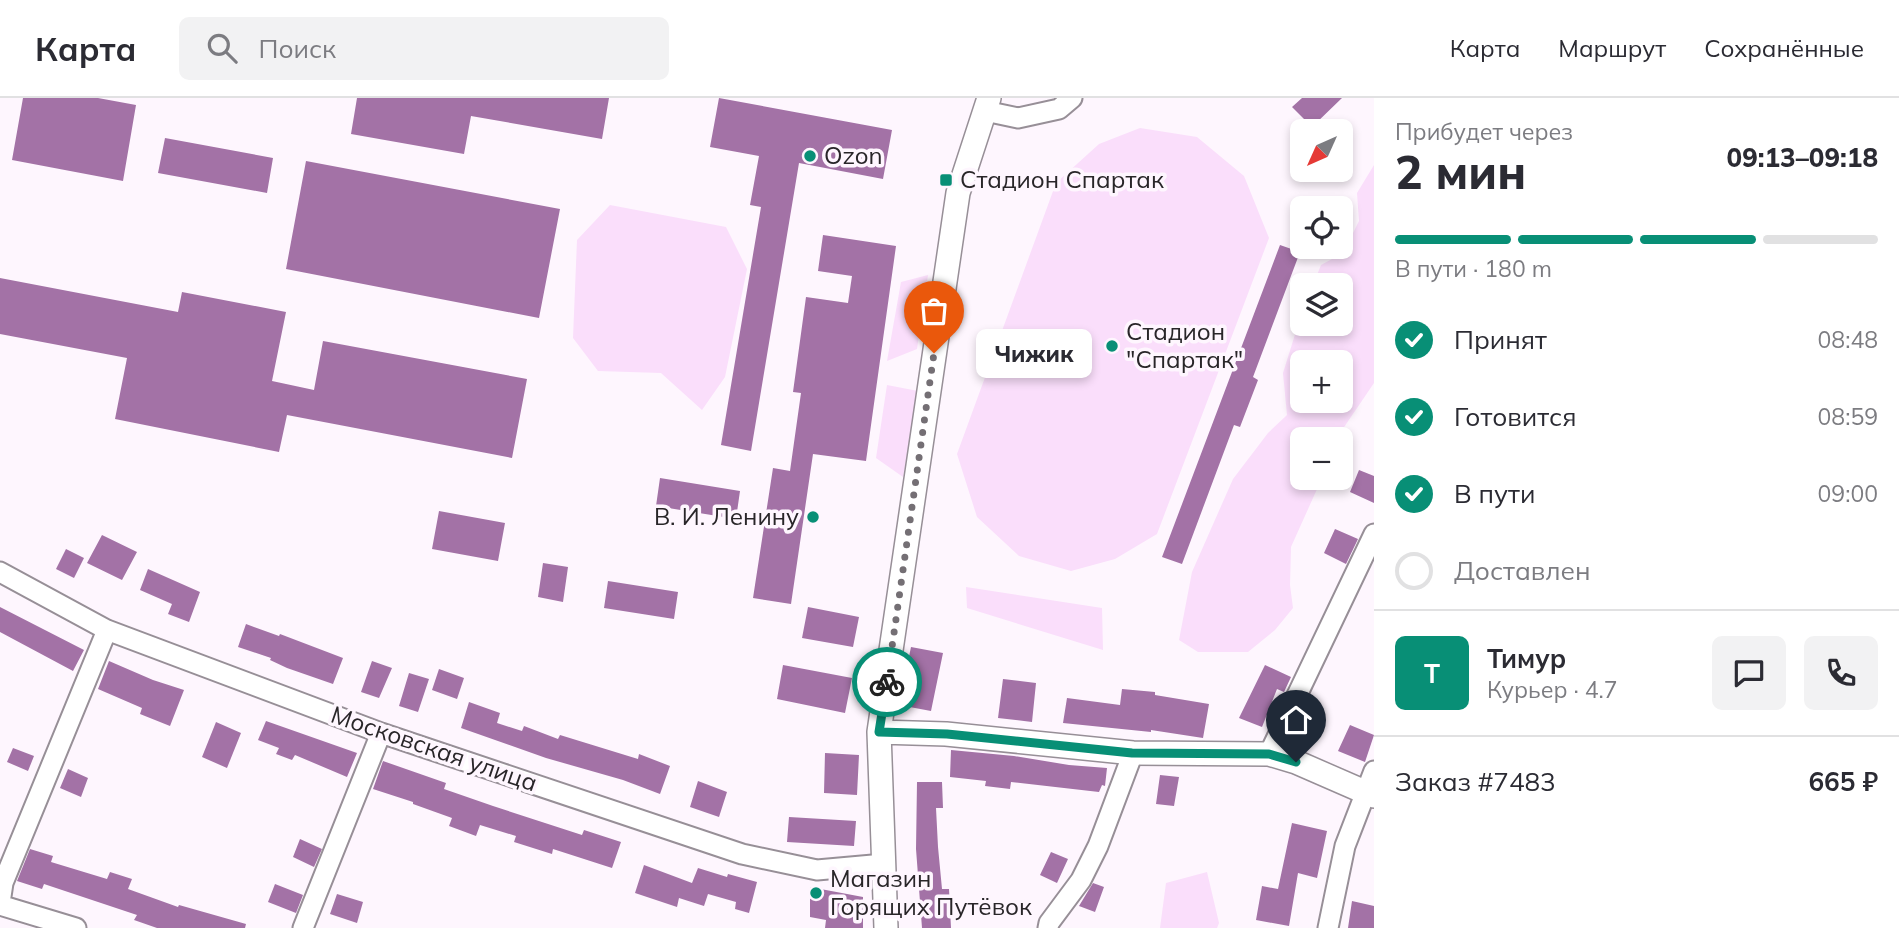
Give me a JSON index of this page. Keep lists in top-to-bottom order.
{
  "streets": {
    "street": ["Московская улица"]
  },
  "places": {
    "other": [
      "Ozon",
      "Стадион \"Спартак\"",
      "Чижик",
      "В. И. Ленину",
      "Магазин Горящих Путёвок"
    ],
    "transit": ["Стадион Спартак"]
  },
  "north": "bottom left",
  "page": {
    "header": "Карта",
    "search": "Поиск",
    "nav": ["Карта", "Маршрут", "Сохранённые"],
    "heading": ["2 мин", "Прибудет через", "09:13–09:18"],
    "panel": [
      "Тимур",
      "Курьер · 4.7",
      "Заказ #7483",
      "665 ₽"
    ],
    "map_buttons": ["+", "−"],
    "bar": "В пути · 180 m",
    "list": [
      ["Принят", "08:48"],
      ["Готовится", "08:59"],
      ["В пути", "09:00"],
      "Доставлен"
    ],
    "bubble": "Чижик",
    "round": "Т"
  }
}
